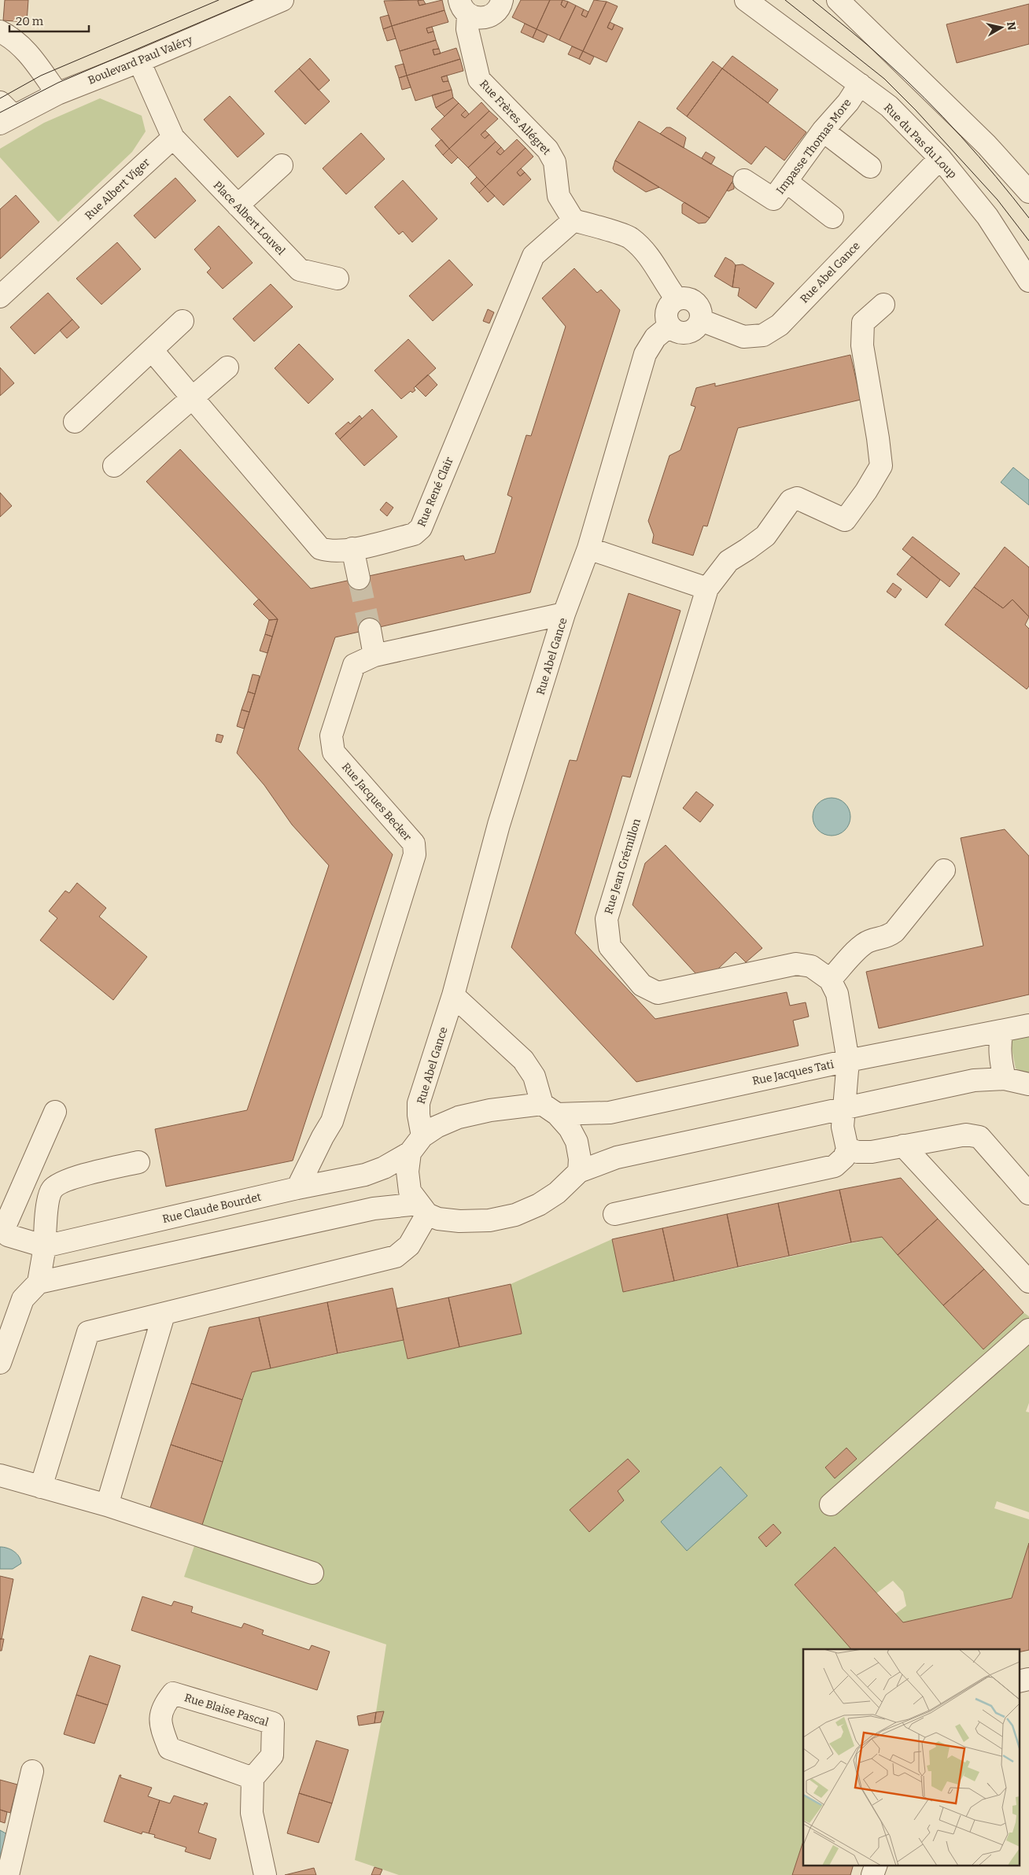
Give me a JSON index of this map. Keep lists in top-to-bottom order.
{
  "streets": {
    "street": [
      "Boulevard Paul Valéry",
      "Rue Frères Allégret",
      "Rue du Pas du Loup",
      "Impasse Thomas More",
      "Rue Albert Viger",
      "Place Albert Louvel",
      "Rue Abel Gance",
      "Rue René Clair",
      "Rue Jacques Becker",
      "Rue Jean Grémillon",
      "Rue Jacques Tati",
      "Rue Claude Bourdet",
      "Rue Blaise Pascal"
    ]
  },
  "crossings": [
    ["Rue Frères Allégret", "Rue René Clair"],
    ["Rue du Pas du Loup", "Impasse Thomas More"],
    ["Rue du Pas du Loup", "Rue Abel Gance"],
    ["Rue Albert Viger", "Place Albert Louvel"],
    ["Rue Abel Gance", "Rue Jacques Becker"],
    ["Rue Abel Gance", "Rue Jacques Tati"],
    ["Rue Abel Gance", "Rue Claude Bourdet"],
    ["Rue Jacques Becker", "Rue Claude Bourdet"],
    ["Rue Jacques Tati", "Rue Claude Bourdet"]
  ],
  "scale_bar": "20 m",
  "north": "right"
}
